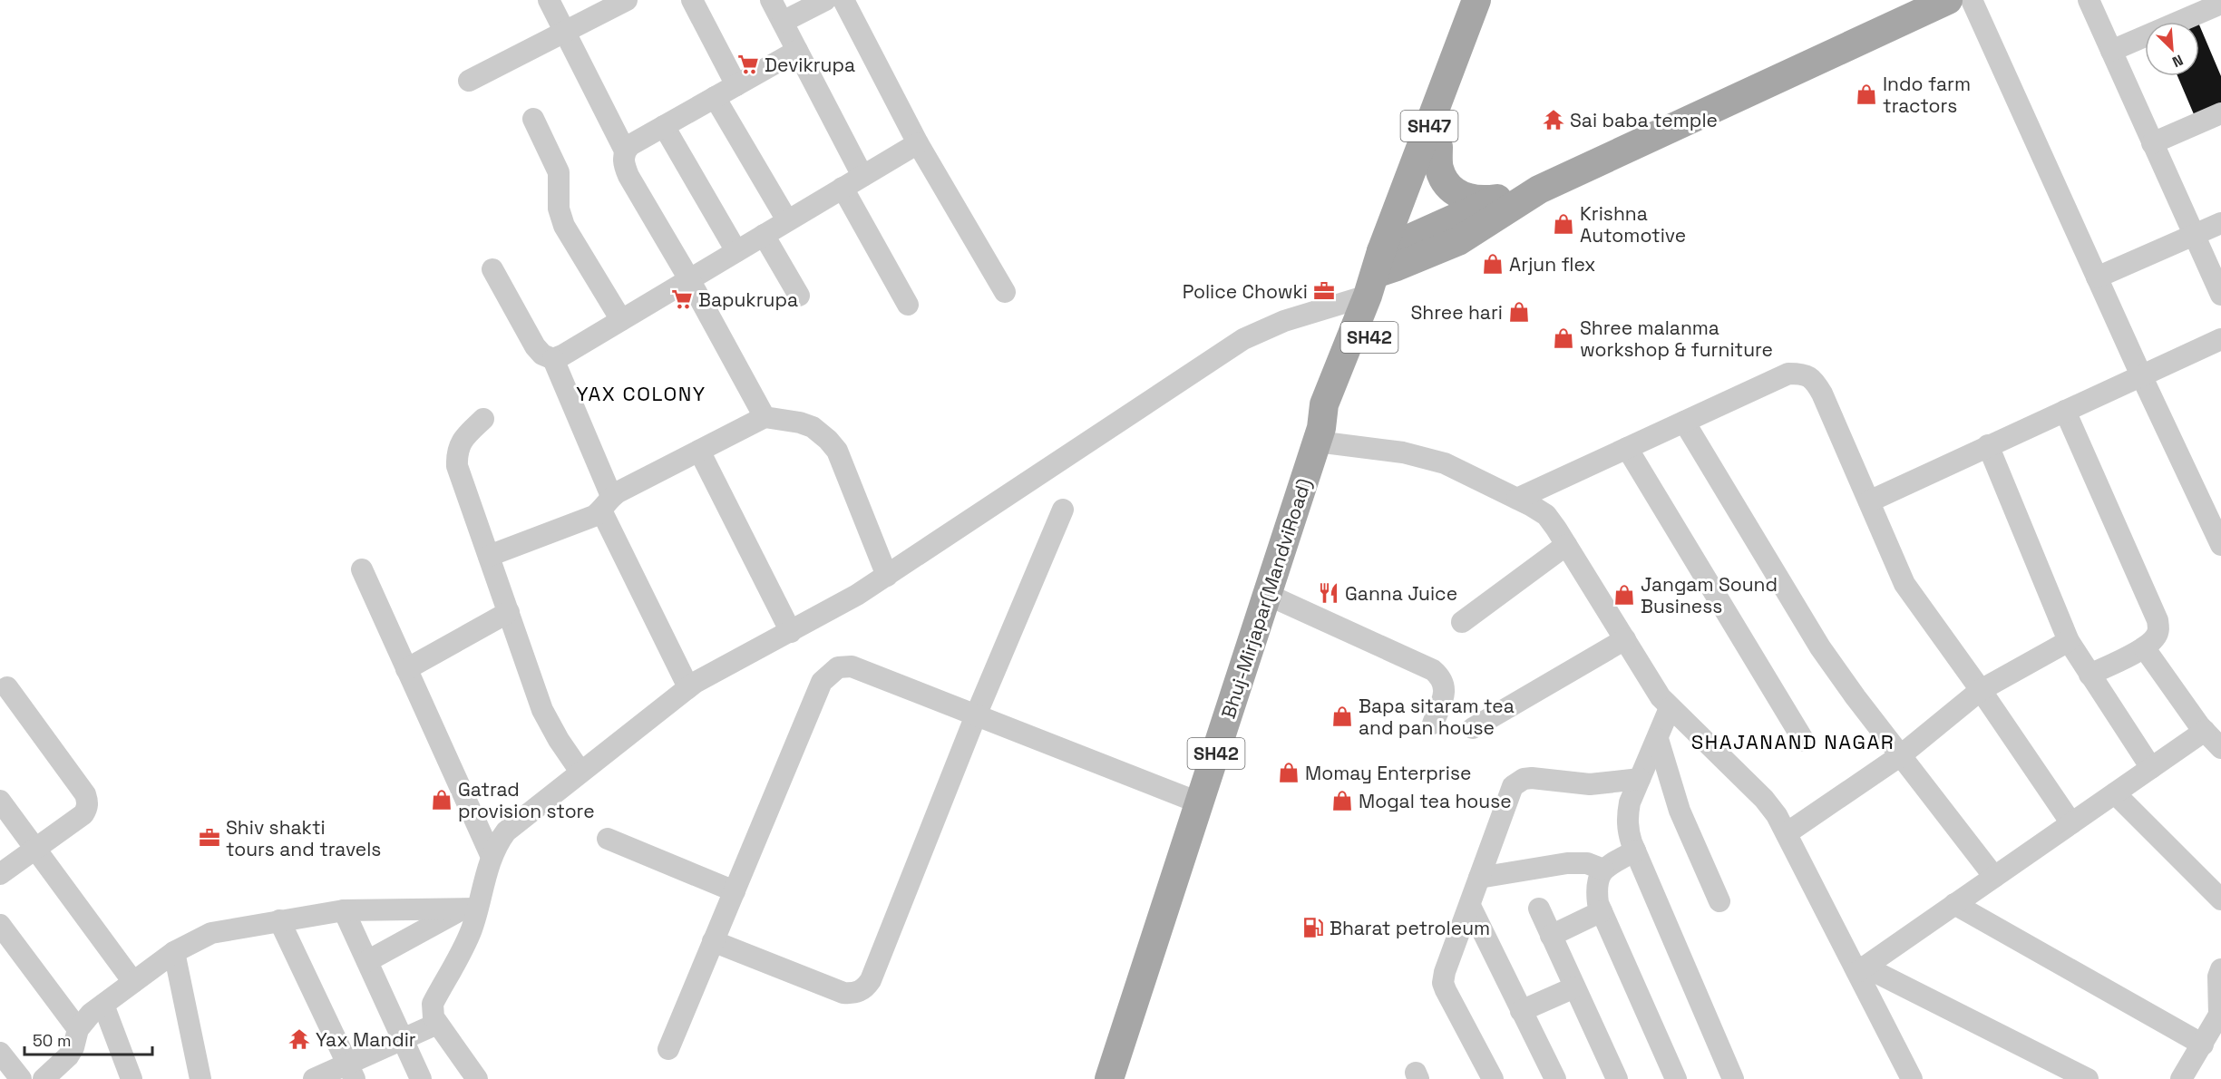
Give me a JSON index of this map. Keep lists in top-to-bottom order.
{
  "streets": {
    "main road": ["SH47", "SH42", "Bhuj-Mirjapar(MandviRoad)"]
  },
  "crossings": [
    ["SH47", "Bhuj-Mirjapar(MandviRoad)"]
  ],
  "districts": ["YAX COLONY", "SHAJANAND NAGAR"],
  "places": {
    "supermarket": ["Devikrupa", "Bapukrupa"],
    "shop": [
      "Indo farm tractors",
      "Krishna Automotive",
      "Arjun flex",
      "Shree hari",
      "Shree malanma workshop & furniture",
      "Jangam Sound Business",
      "Bapa sitaram tea and pan house",
      "Momay Enterprise",
      "Gatrad provision store",
      "Mogal tea house"
    ],
    "temple": ["Sai baba temple", "Yax Mandir"],
    "office": ["Police Chowki", "Shiv shakti tours and travels"],
    "restaurant": ["Ganna Juice"],
    "fuel station": ["Bharat petroleum"]
  },
  "scale_bar": "50 m",
  "north": "bottom right"
}
